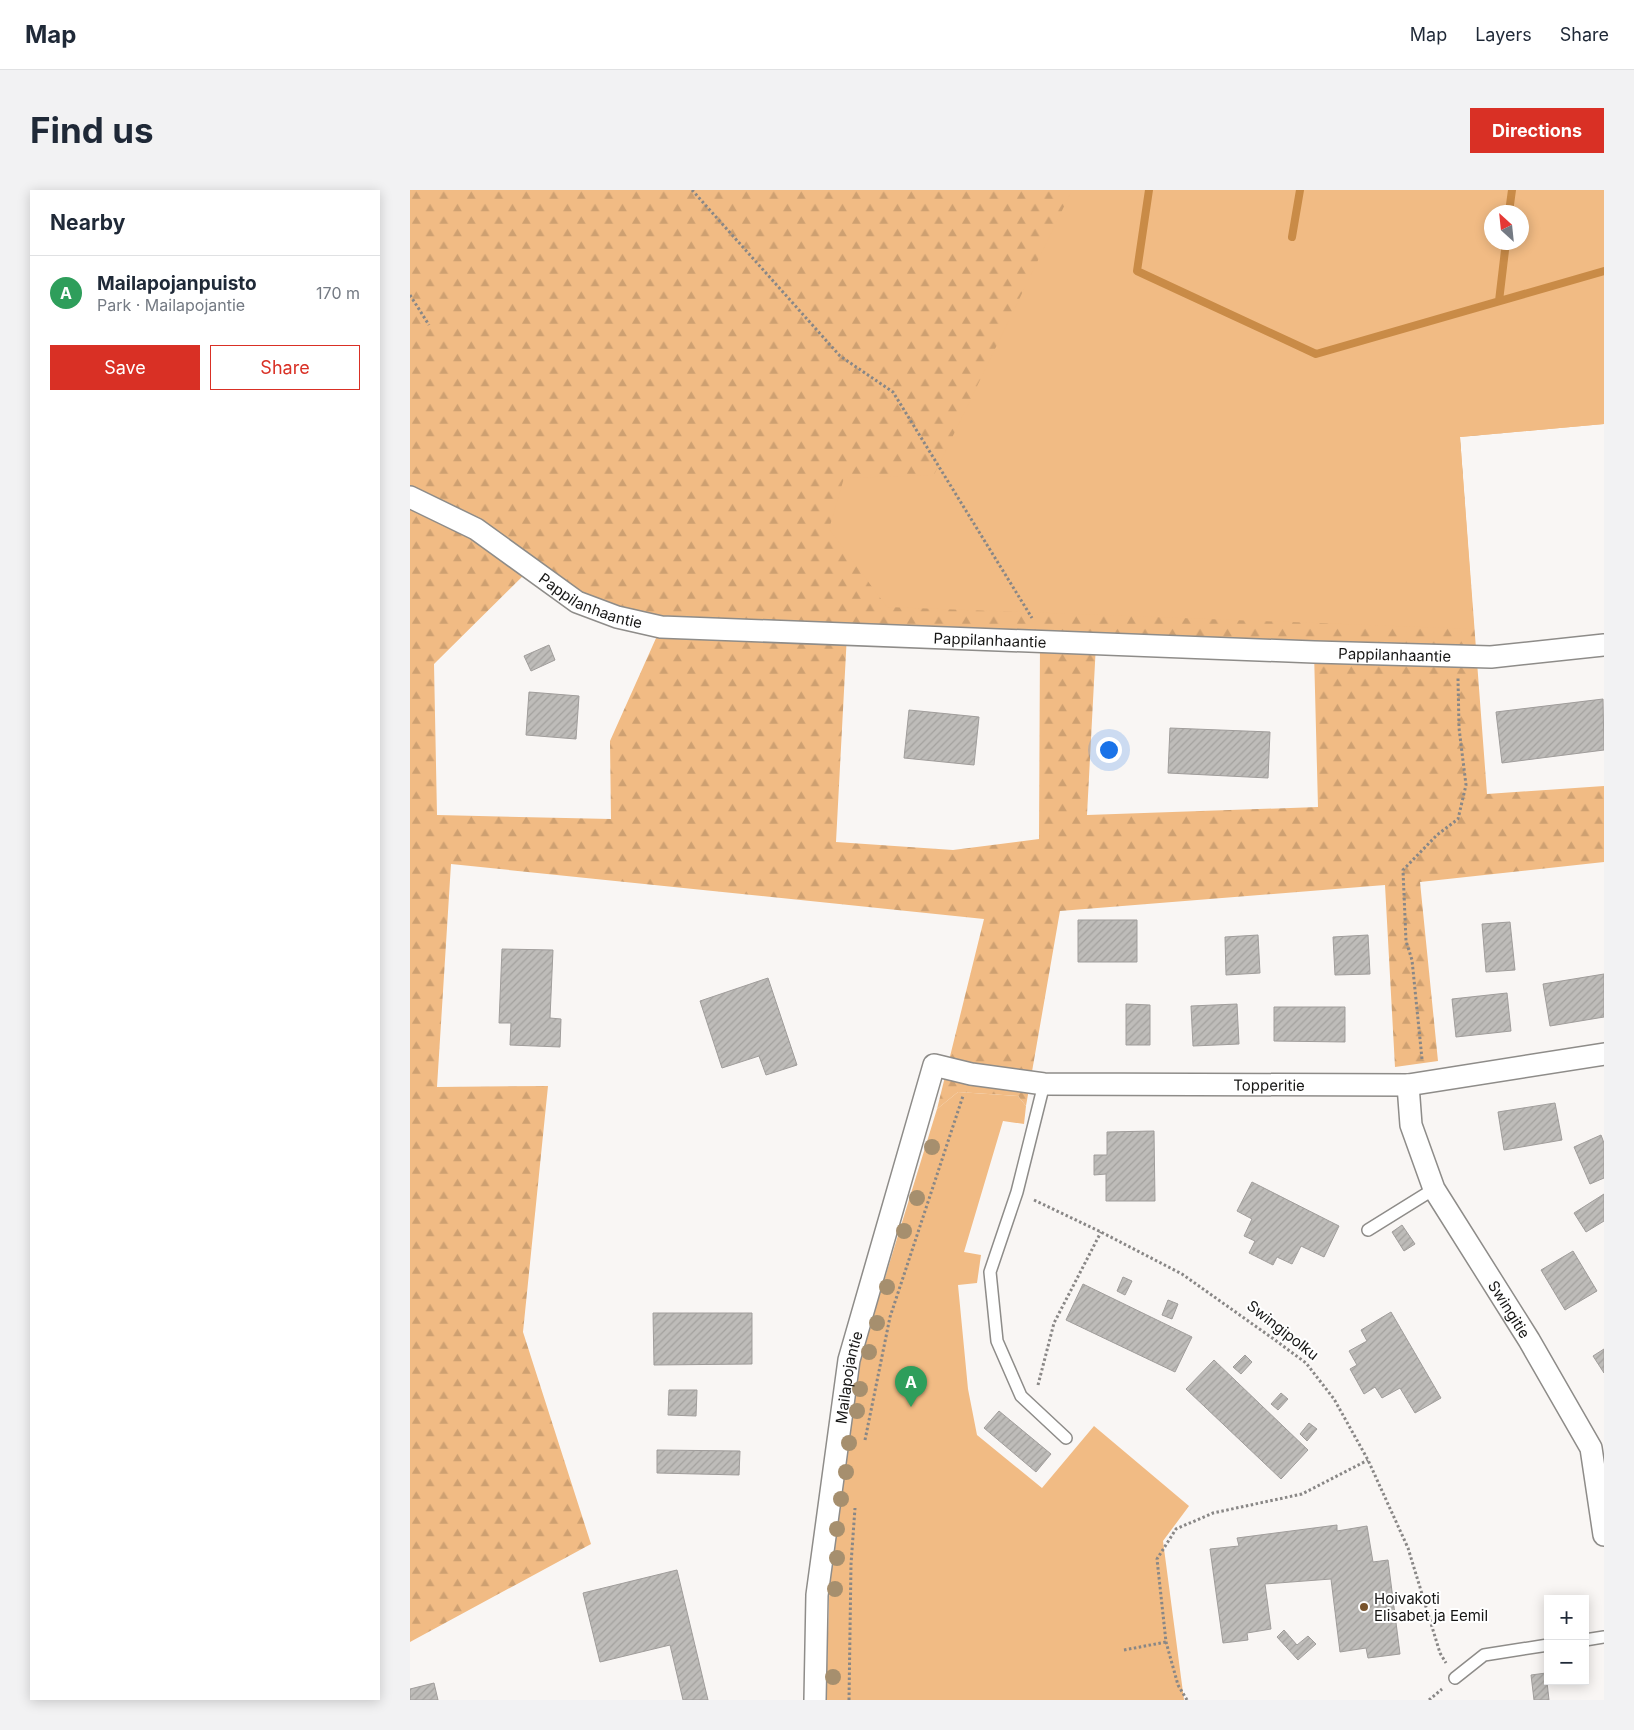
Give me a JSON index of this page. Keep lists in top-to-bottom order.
{
  "streets": {
    "street": [
      "Pappilanhaantie",
      "Topperitie",
      "Swingitie",
      "Mailapojantie"
    ],
    "path": ["Swingipolku"]
  },
  "crossings": [
    ["Topperitie", "Swingitie"],
    ["Topperitie", "Mailapojantie"]
  ],
  "places": ["Hoivakoti Elisabet ja Eemil"],
  "north": "top left",
  "page": {
    "header": "Map",
    "nav": ["Map", "Layers", "Share"],
    "buttons": [
      "Directions",
      ["Save", "Share"]
    ],
    "title": "Find us",
    "heading": "Nearby",
    "list": [
      {
        "mark": "A",
        "name": "Mailapojanpuisto",
        "note": "Park · Mailapojantie",
        "value": "170 m"
      }
    ],
    "pins": "A",
    "map_buttons": ["+", "−"]
  }
}
